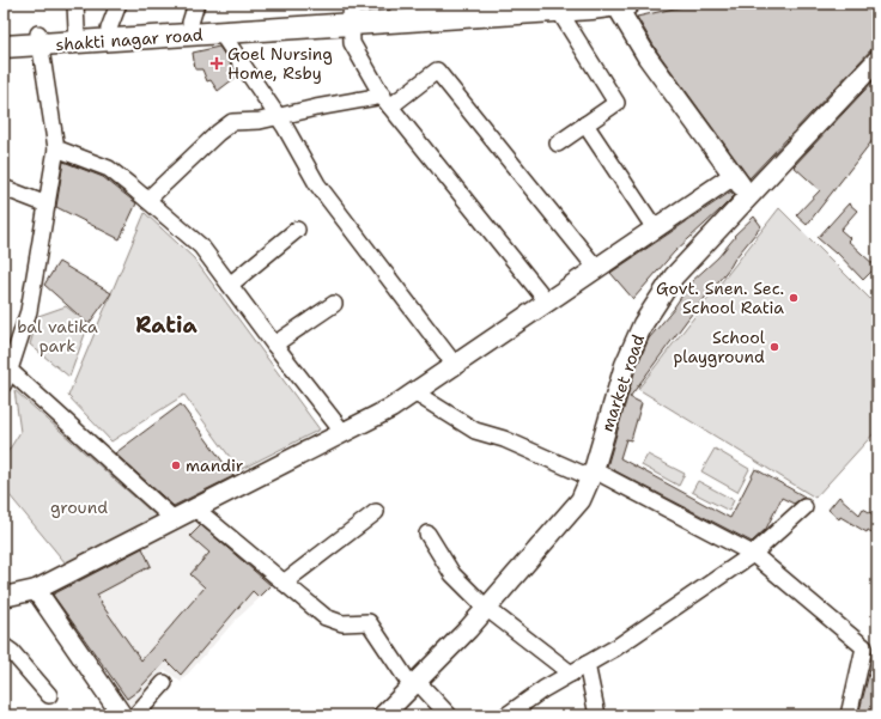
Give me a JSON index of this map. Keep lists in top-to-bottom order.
{
  "streets": {
    "main road": ["shakti nagar road"],
    "street": ["market road"]
  },
  "districts": ["Ratia"],
  "parks": ["bal vatika park", "ground"],
  "places": {
    "health": ["Goel Nursing Home, Rsby"],
    "other": ["Govt. Snen. Sec. School Ratia", "School playground", "mandir"]
  }
}
